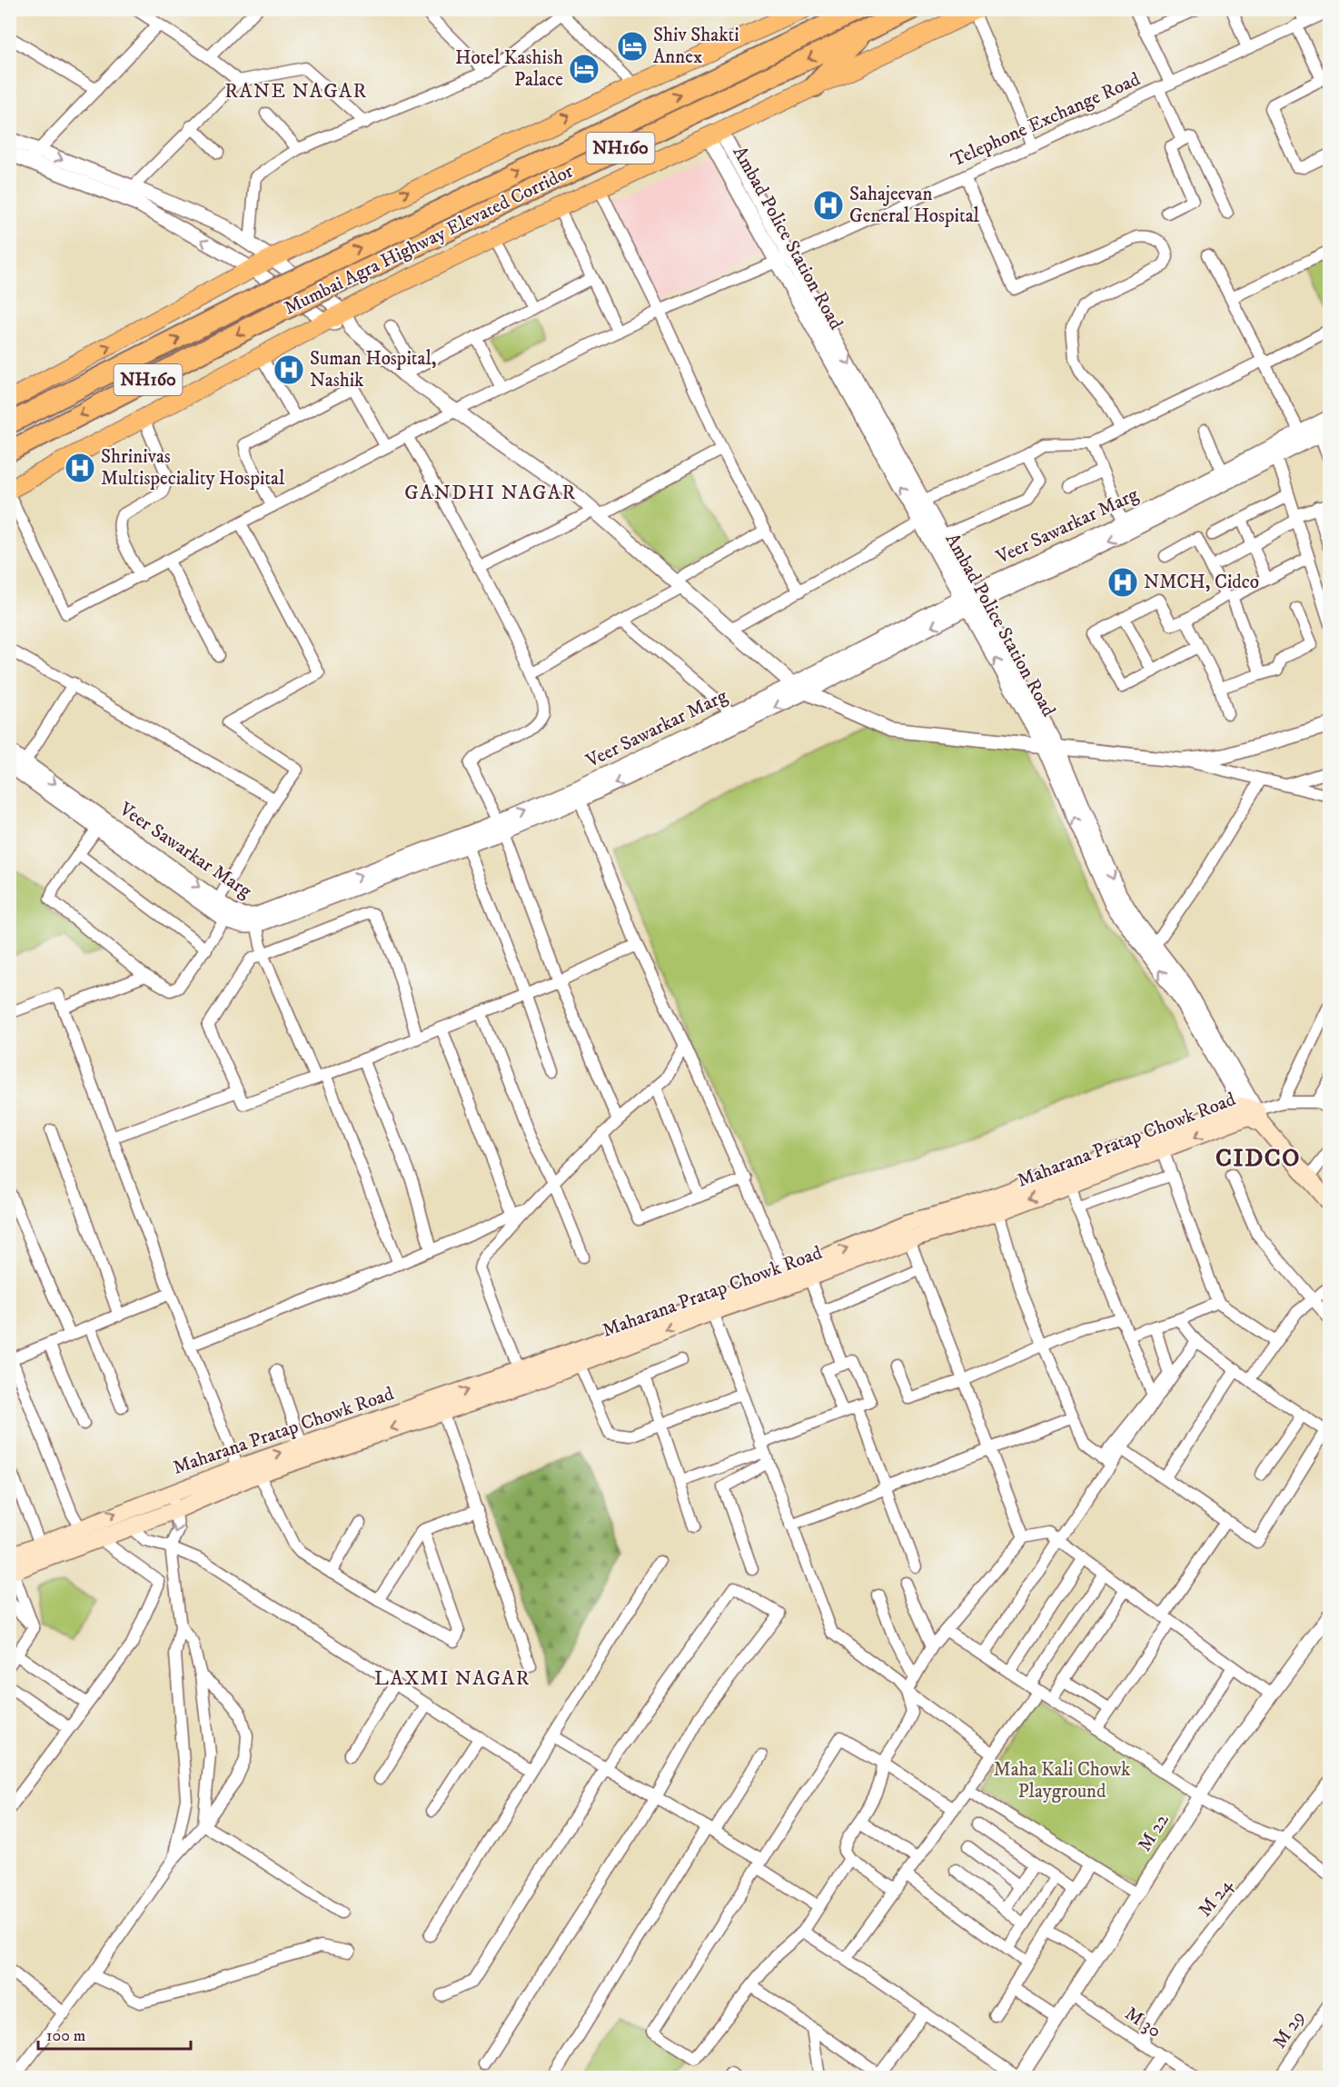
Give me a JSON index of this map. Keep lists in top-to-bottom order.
{
  "streets": {
    "highway": ["NH160", "Mumbai Agra Highway Elevated Corridor"],
    "main road": ["Ambad Police Station Road", "Maharana Pratap Chowk Road"],
    "street": [
      "Telephone Exchange Road",
      "Veer Sawarkar Marg",
      "M 22",
      "M 24",
      "M 30",
      "M 29"
    ]
  },
  "crossings": [
    ["Telephone Exchange Road", "Ambad Police Station Road"],
    ["Ambad Police Station Road", "Veer Sawarkar Marg"],
    ["Ambad Police Station Road", "Maharana Pratap Chowk Road"],
    ["M 22", "M 30"],
    ["M 24", "M 30"]
  ],
  "districts": [
    "RANE NAGAR",
    "GANDHI NAGAR",
    "CIDCO",
    "LAXMI NAGAR"
  ],
  "parks": ["Maha Kali Chowk Playground"],
  "places": {
    "hotel": ["Shiv Shakti Annex", "Hotel Kashish Palace"],
    "hospital": [
      "Sahajeevan General Hospital",
      "Suman Hospital, Nashik",
      "Shrinivas Multispeciality Hospital",
      "NMCH, Cidco"
    ]
  },
  "scale_bar": "100 m"
}
